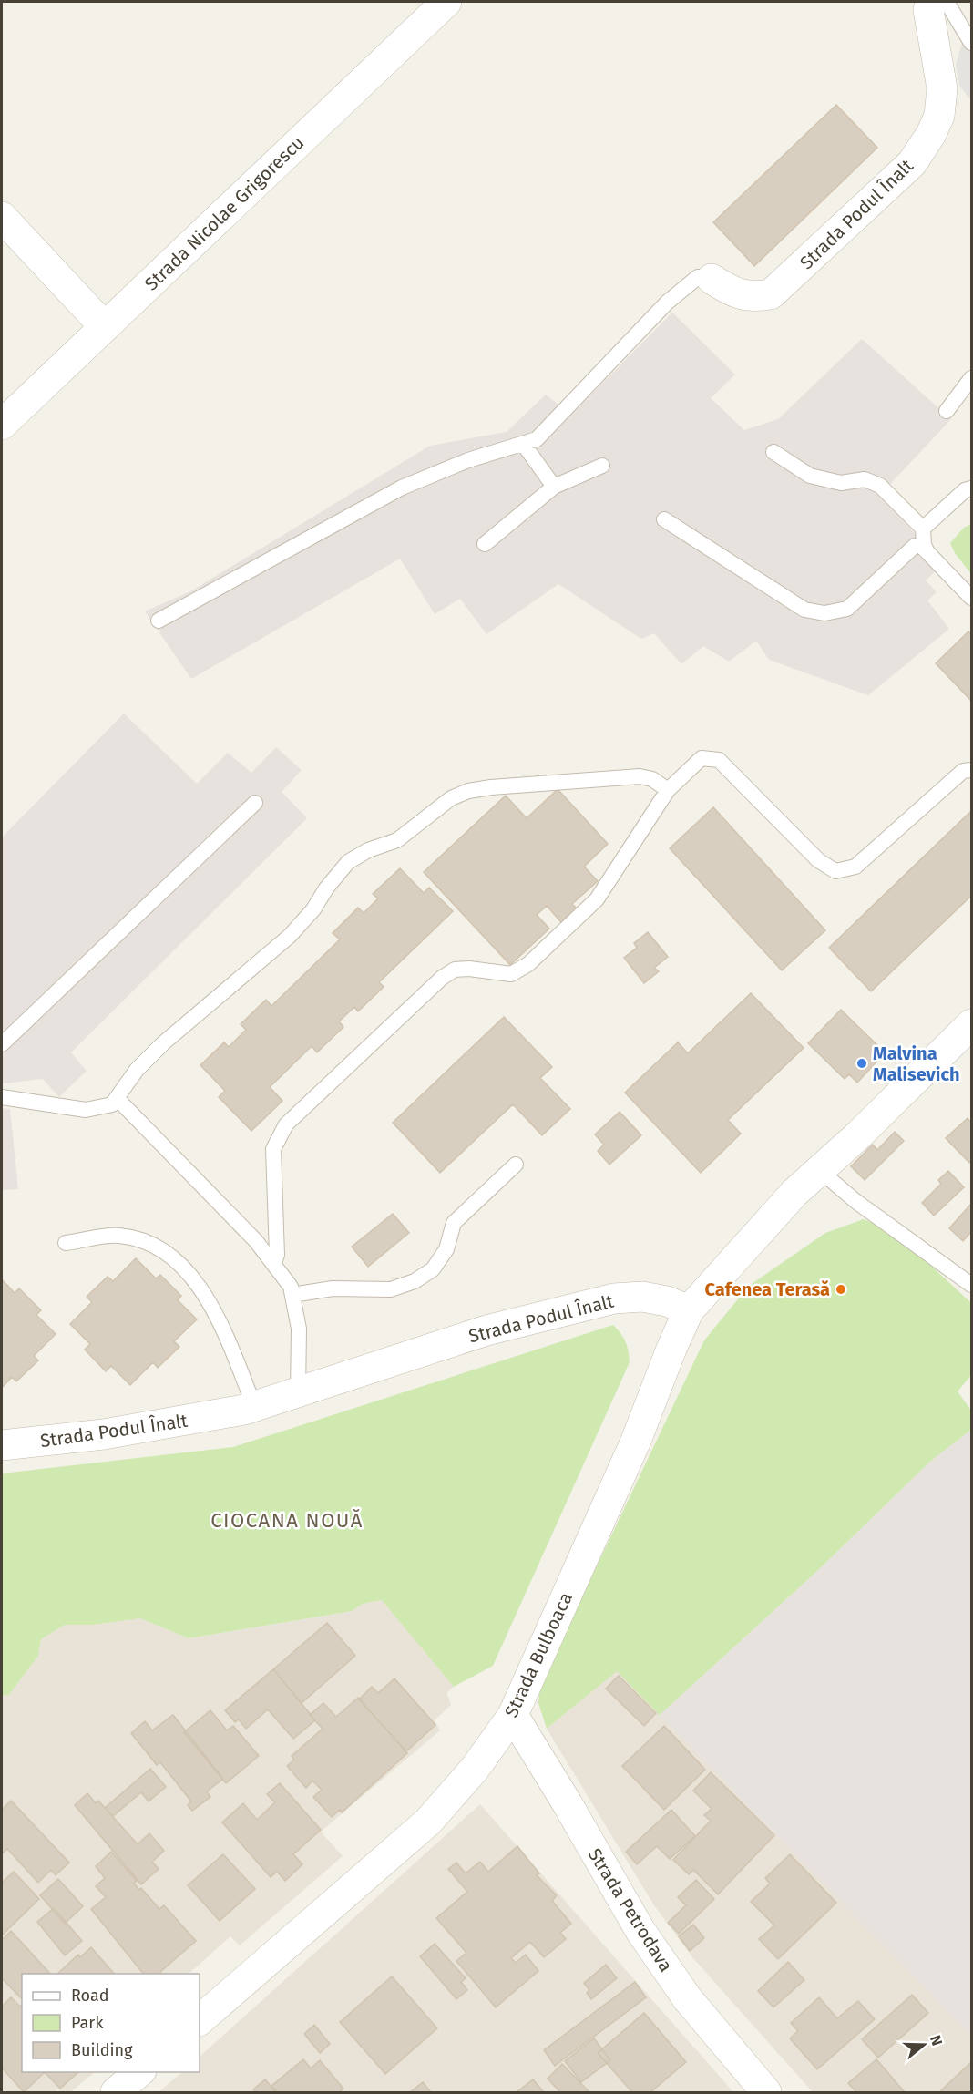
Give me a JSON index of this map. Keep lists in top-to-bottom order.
{
  "streets": {
    "street": [
      "Strada Nicolae Grigorescu",
      "Strada Podul Înalt",
      "Strada Bulboaca",
      "Strada Petrodava"
    ]
  },
  "crossings": [
    ["Strada Podul Înalt", "Strada Bulboaca"],
    ["Strada Bulboaca", "Strada Petrodava"]
  ],
  "districts": ["CIOCANA NOUĂ"],
  "places": ["Malvina Malisevich", "Cafenea Terasă"],
  "legend": ["Road", "Park", "Building"],
  "north": "right"
}
